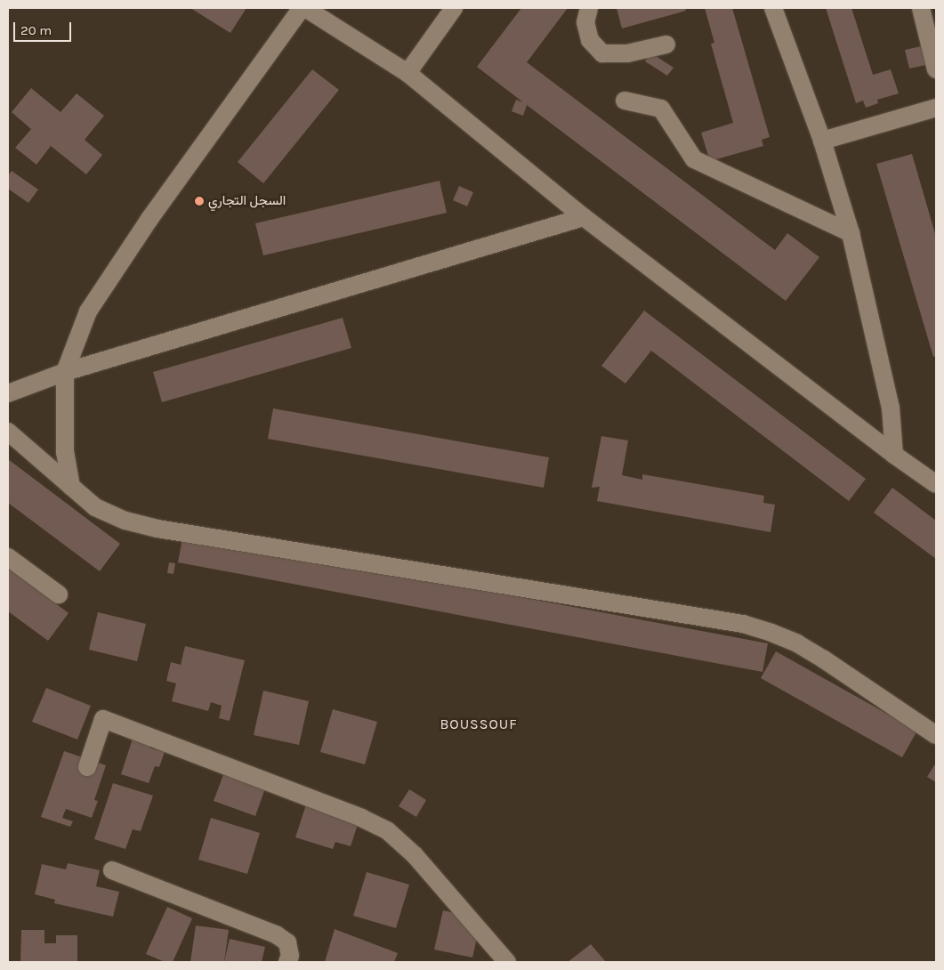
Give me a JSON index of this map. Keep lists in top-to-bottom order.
{
  "districts": ["BOUSSOUF"],
  "places": ["السجل التجاري"],
  "scale_bar": "20 m"
}
